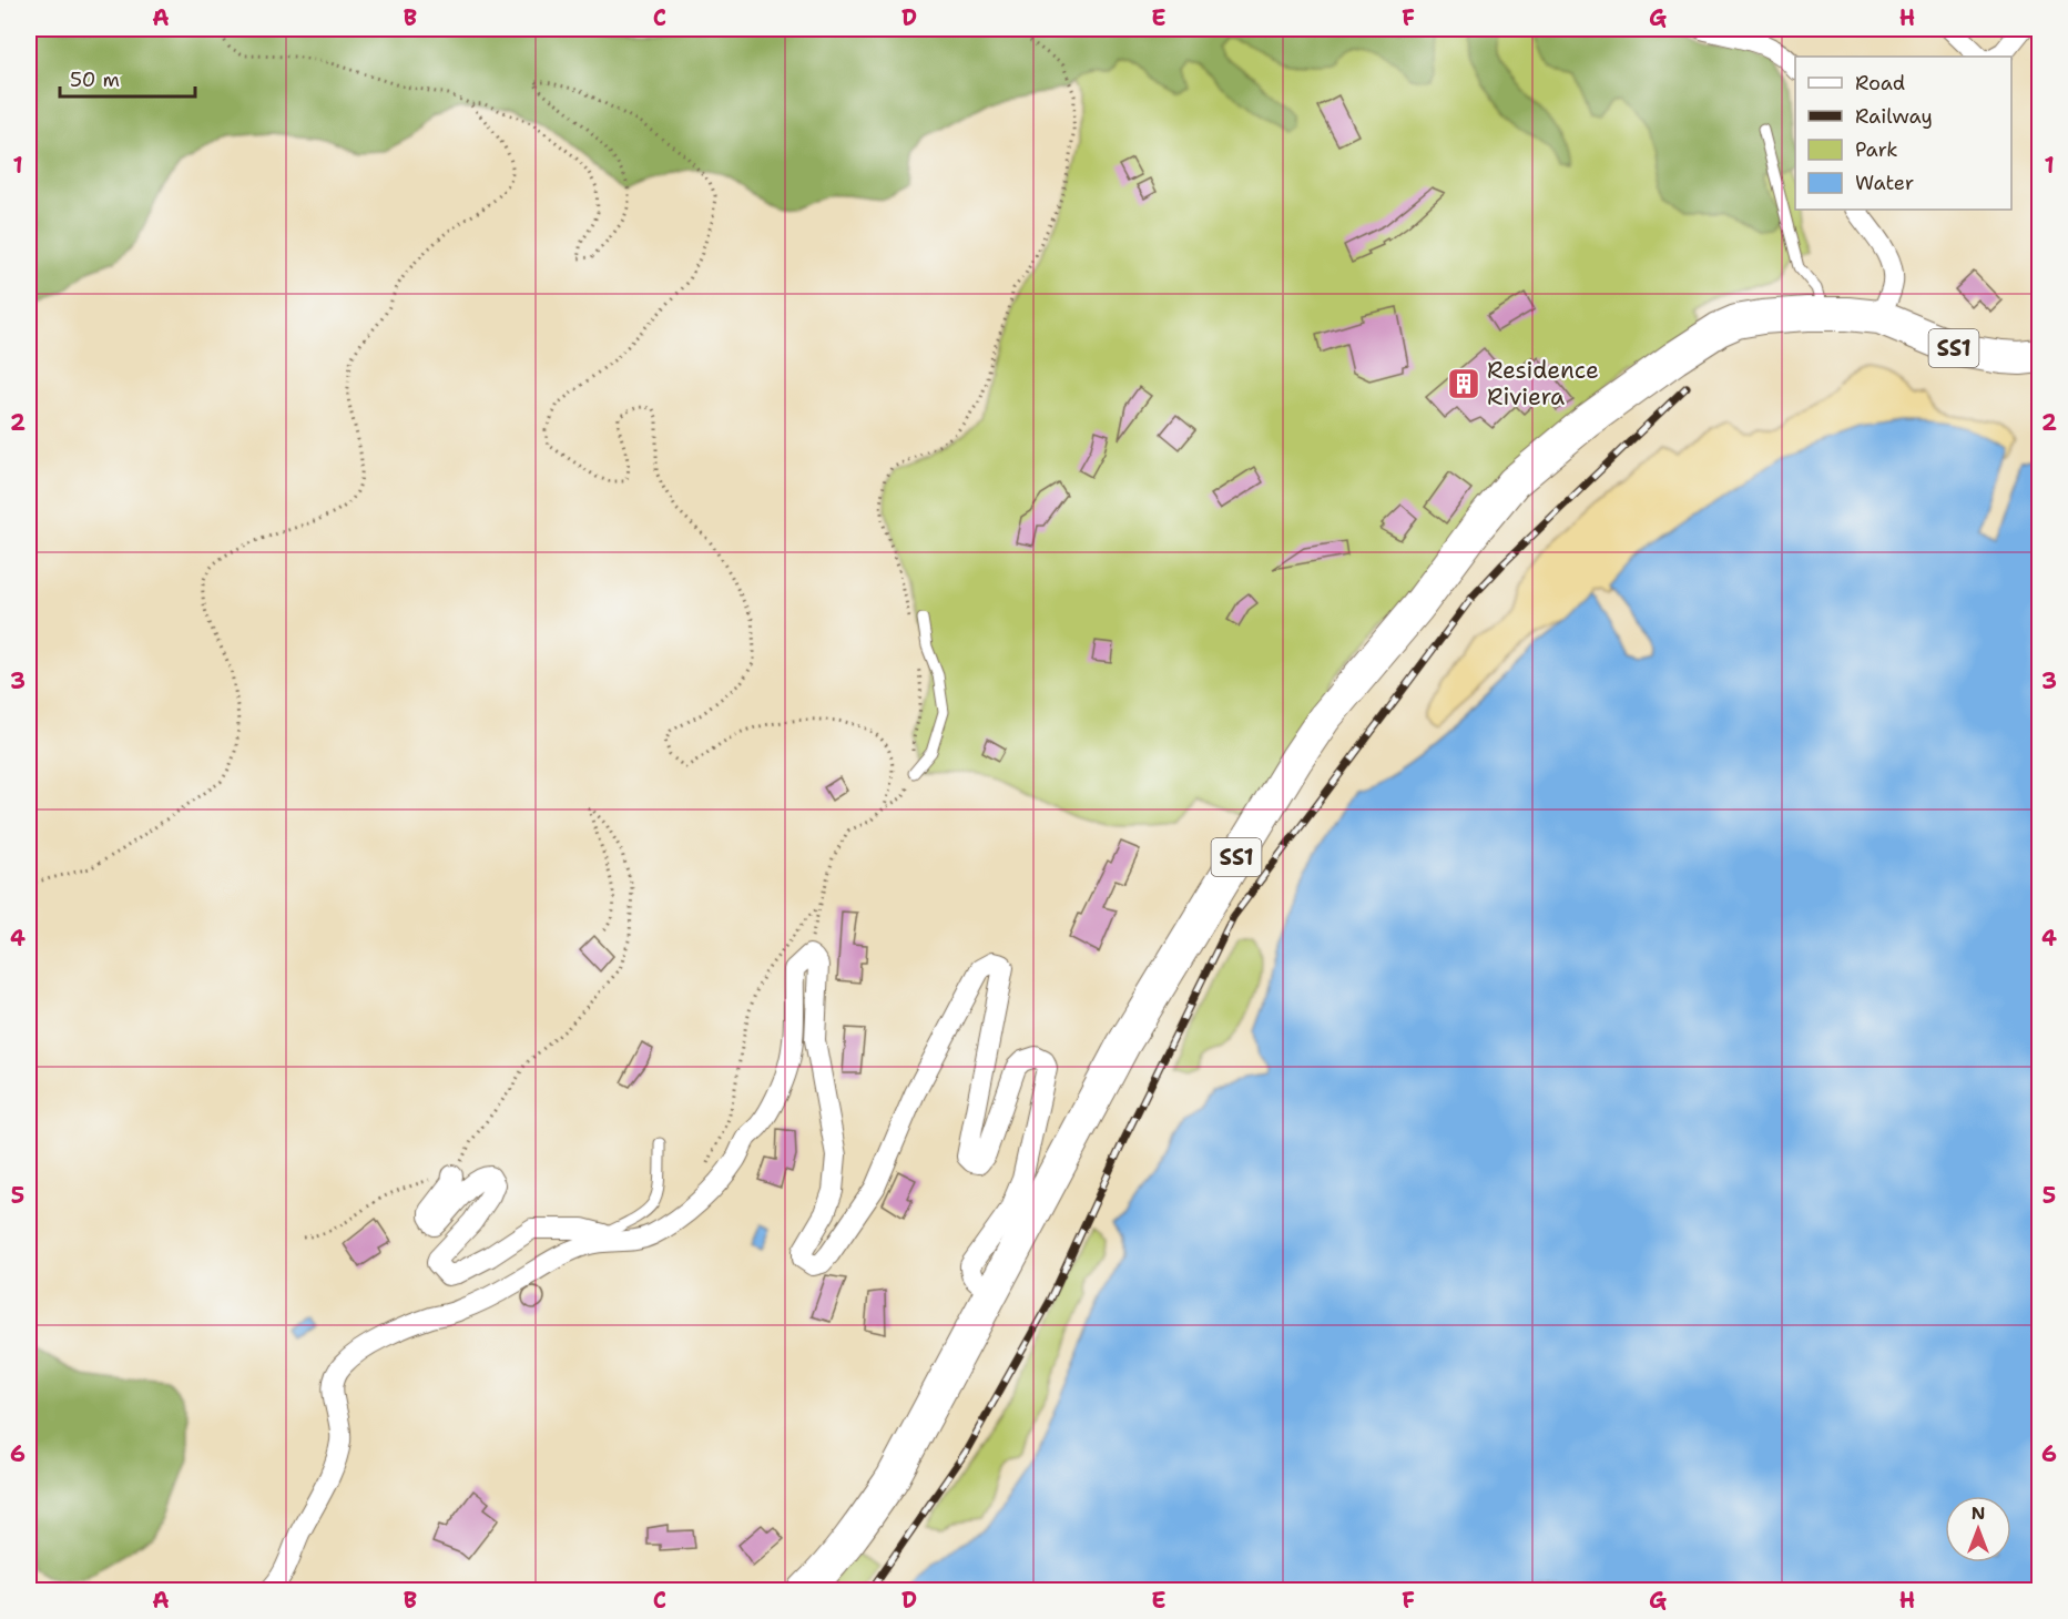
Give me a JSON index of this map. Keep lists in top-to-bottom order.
{
  "streets": {
    "main road": ["SS1"]
  },
  "places": {
    "building": ["Residence Riviera"]
  },
  "legend": [
    "Road",
    "Railway",
    "Park",
    "Water"
  ],
  "scale_bar": "50 m",
  "north": "top",
  "grid": {
    "columns": [
      "A",
      "B",
      "C",
      "D",
      "E",
      "F",
      "G",
      "H"
    ],
    "rows": [
      "1",
      "2",
      "3",
      "4",
      "5",
      "6"
    ]
  }
}
